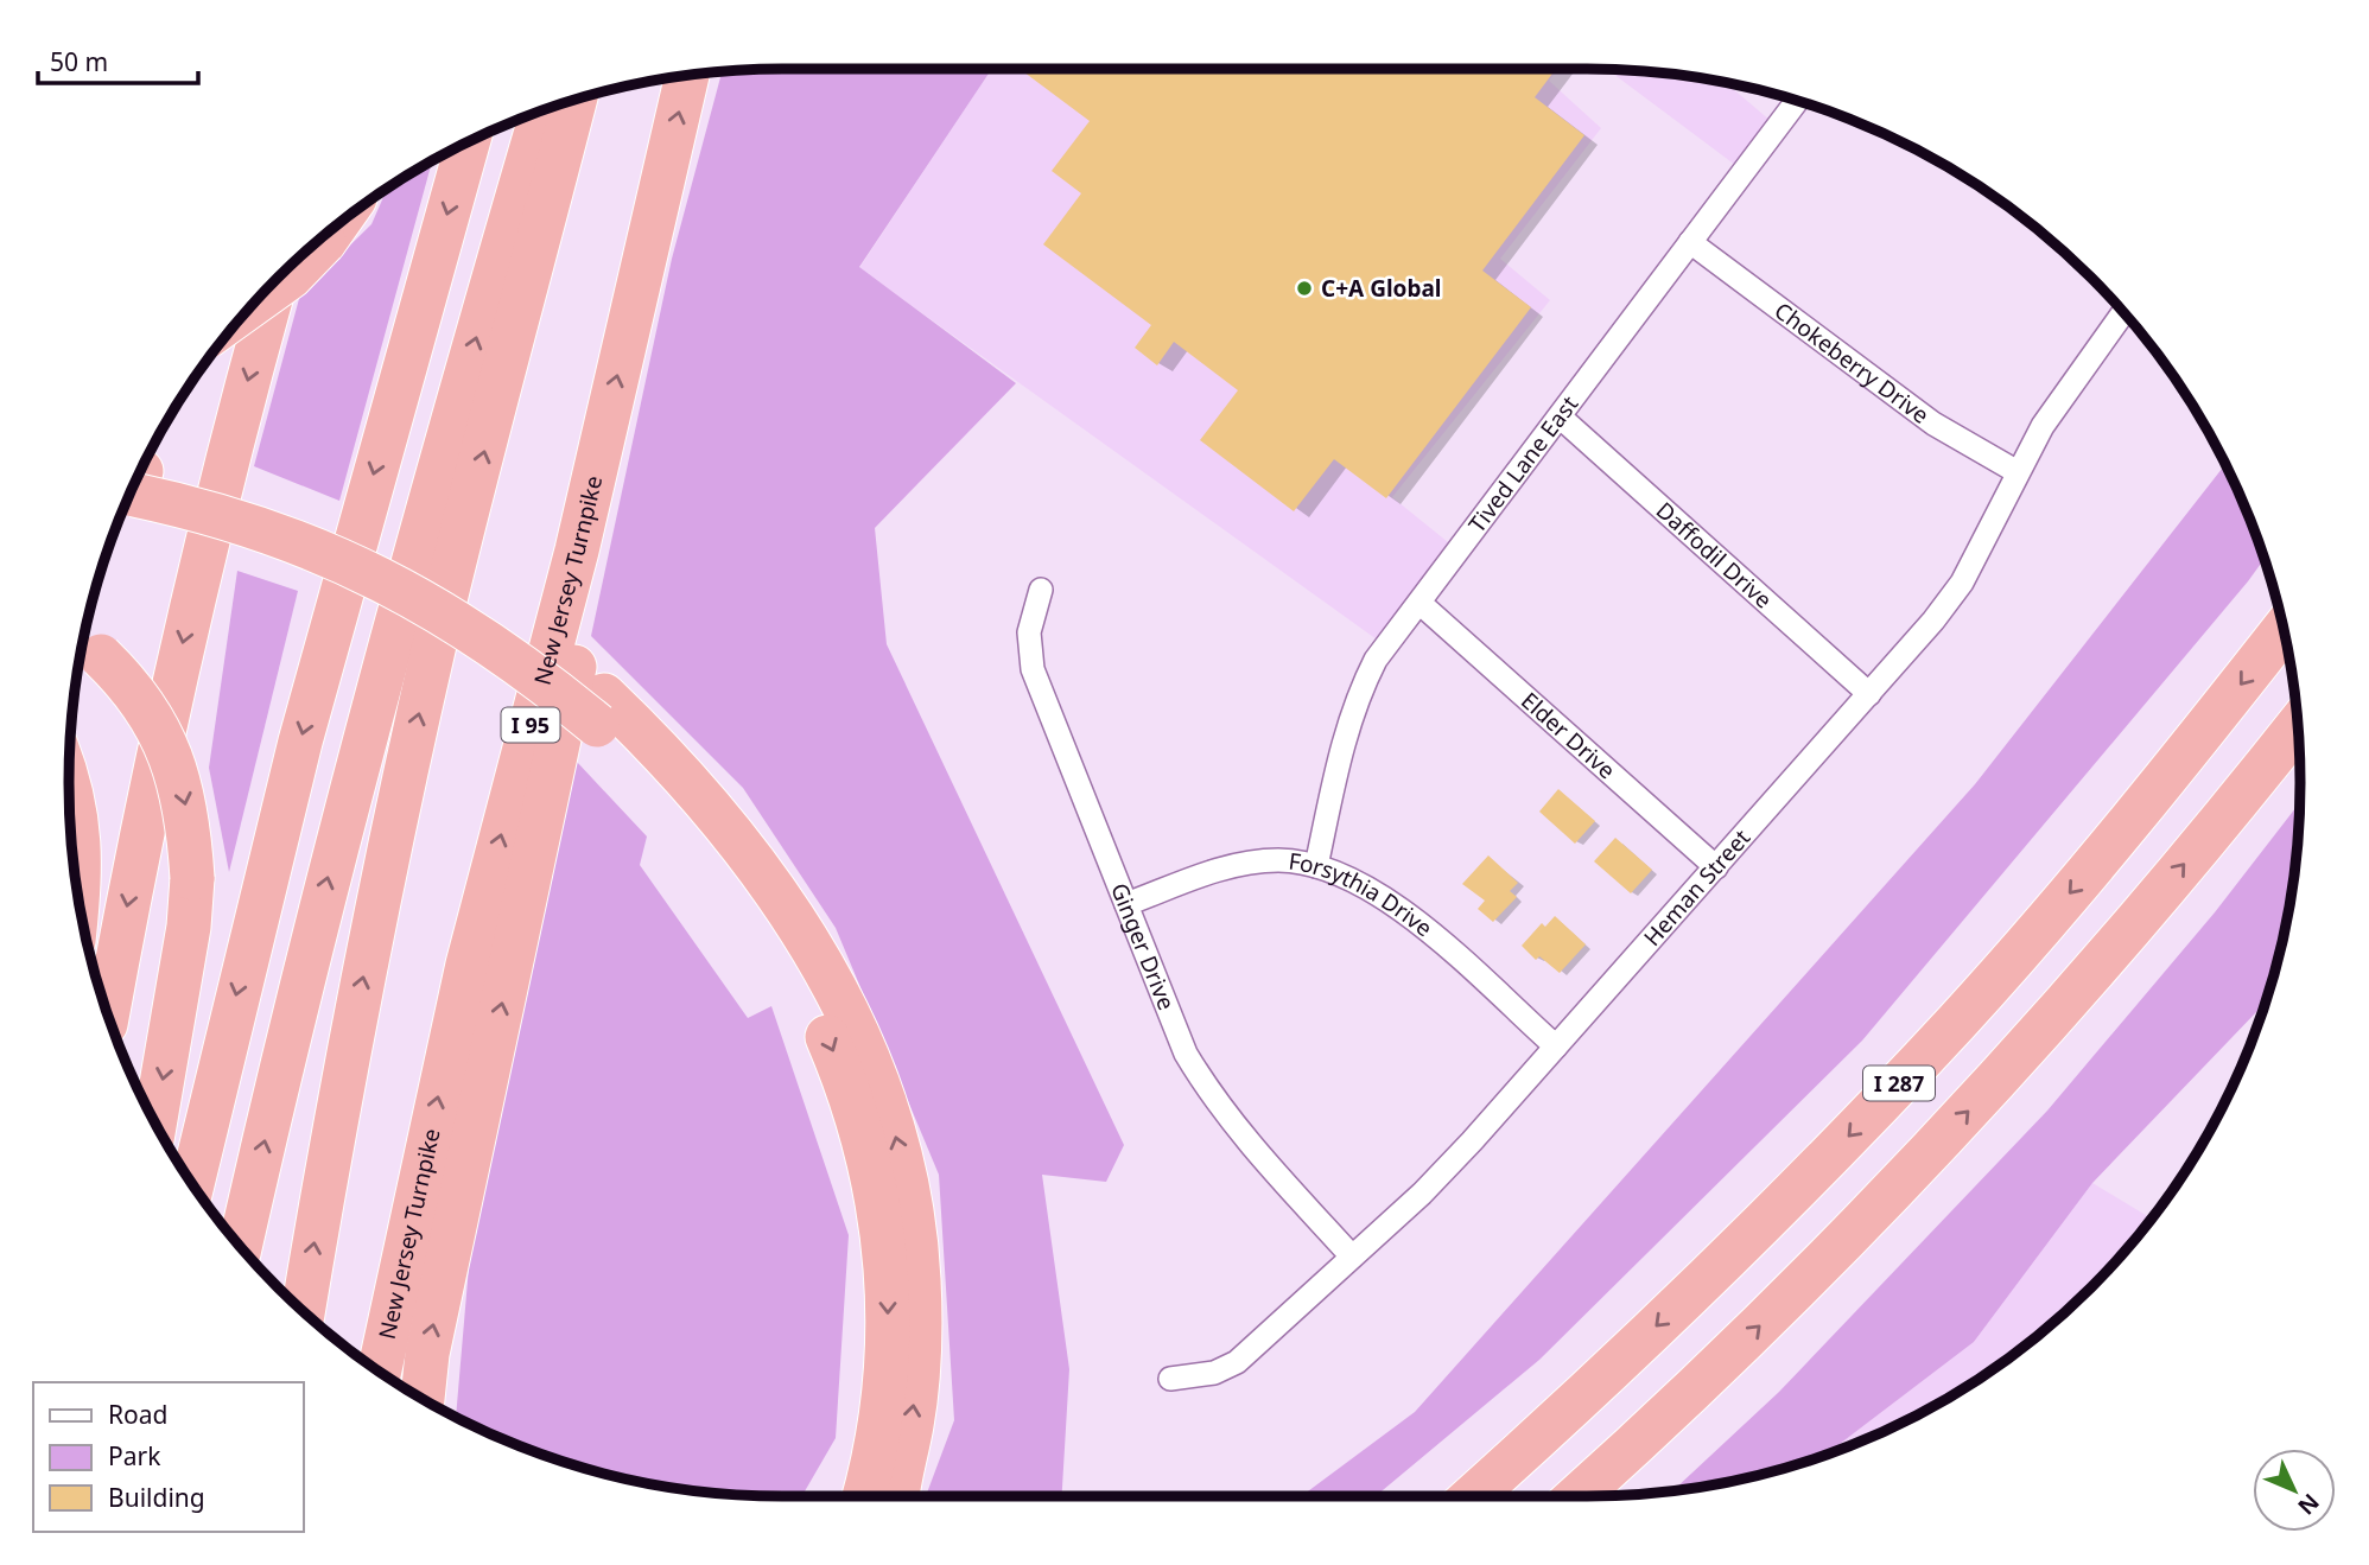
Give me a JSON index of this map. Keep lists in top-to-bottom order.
{
  "streets": {
    "highway": ["New Jersey Turnpike", "I 95", "I 287"],
    "street": [
      "Chokeberry Drive",
      "Tived Lane East",
      "Daffodil Drive",
      "Elder Drive",
      "Heman Street",
      "Forsythia Drive",
      "Ginger Drive"
    ]
  },
  "crossings": [
    ["Chokeberry Drive", "Tived Lane East"],
    ["Chokeberry Drive", "Heman Street"],
    ["Tived Lane East", "Daffodil Drive"],
    ["Tived Lane East", "Elder Drive"],
    ["Tived Lane East", "Forsythia Drive"],
    ["Daffodil Drive", "Heman Street"],
    ["Elder Drive", "Heman Street"],
    ["Heman Street", "Forsythia Drive"],
    ["Heman Street", "Ginger Drive"],
    ["Forsythia Drive", "Ginger Drive"]
  ],
  "places": ["C+A Global"],
  "legend": ["Road", "Park", "Building"],
  "scale_bar": "50 m",
  "north": "bottom right"
}
